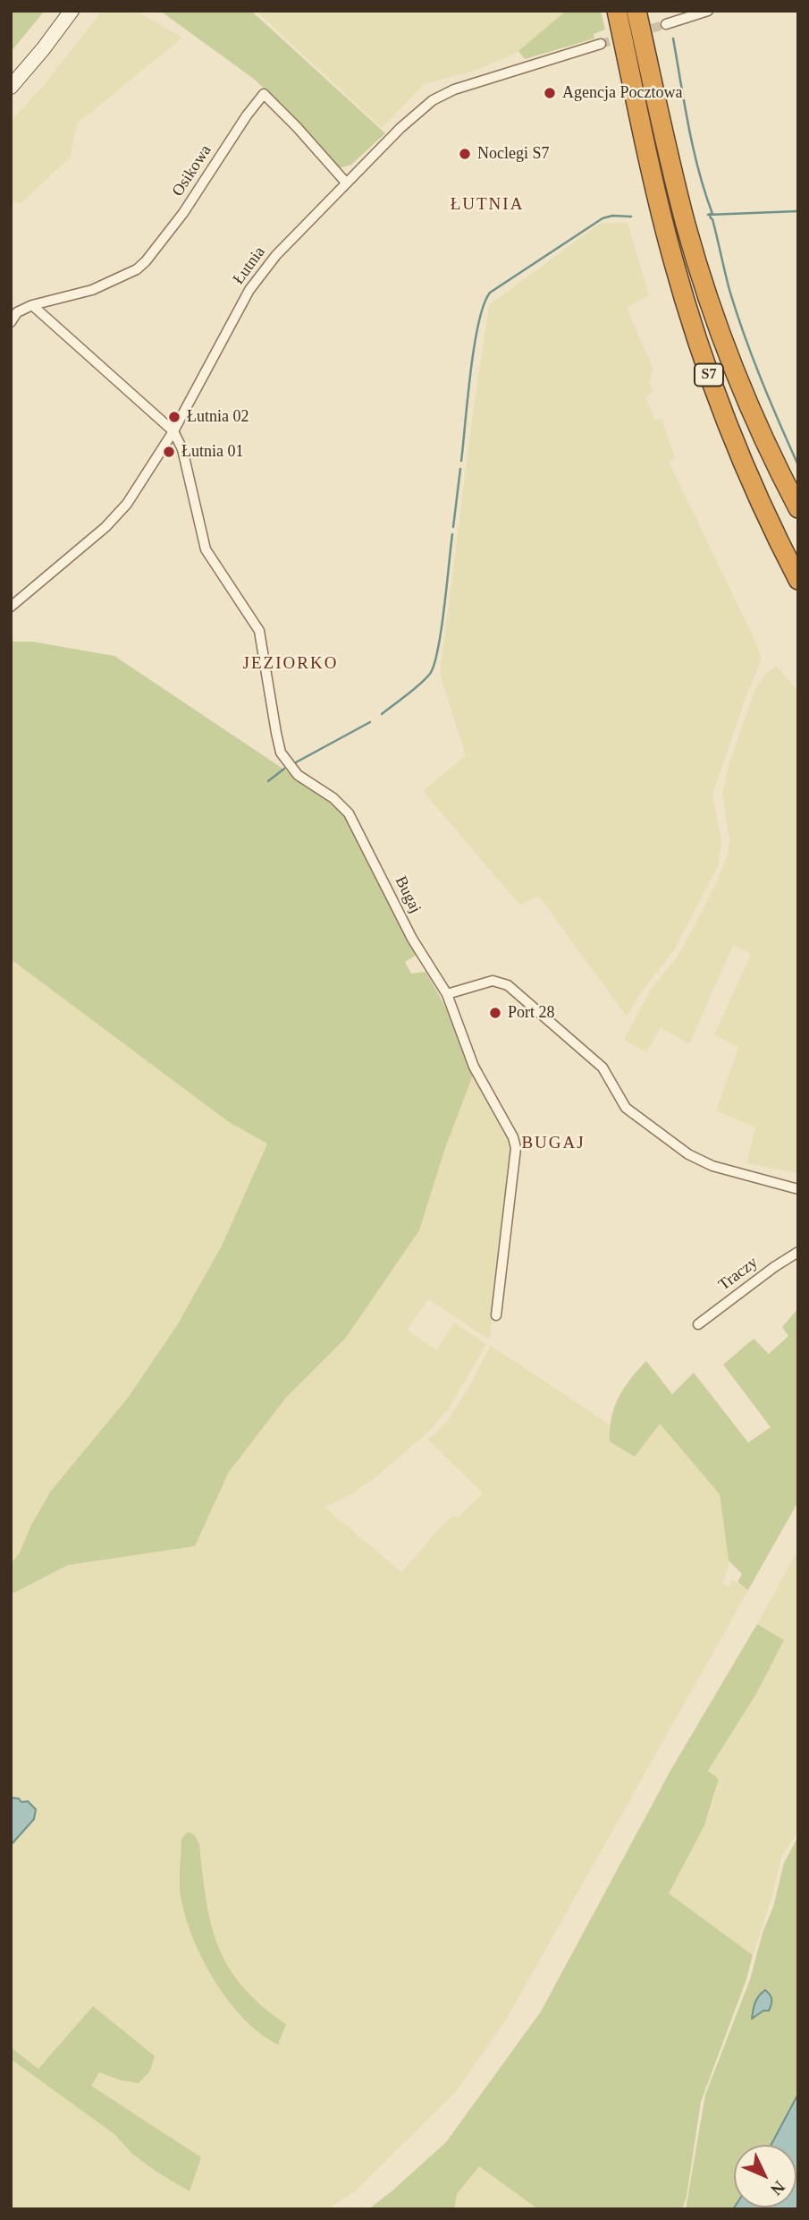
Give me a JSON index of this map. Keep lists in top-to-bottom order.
{
  "streets": {
    "highway": ["S7"],
    "street": [
      "Osikowa",
      "Łutnia",
      "Bugaj",
      "Traczy"
    ]
  },
  "crossings": [
    ["Osikowa", "Łutnia"],
    ["Łutnia", "Bugaj"]
  ],
  "districts": ["ŁUTNIA", "JEZIORKO", "BUGAJ"],
  "places": [
    "Agencja Pocztowa",
    "Noclegi S7",
    "Łutnia 02",
    "Łutnia 01",
    "Port 28"
  ],
  "north": "bottom right"
}
